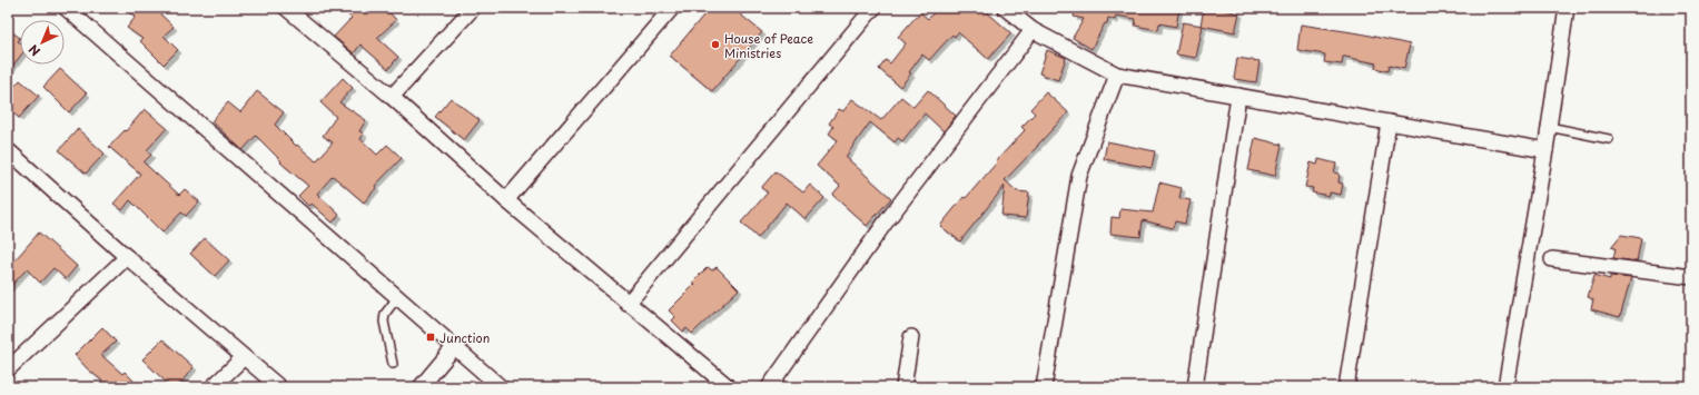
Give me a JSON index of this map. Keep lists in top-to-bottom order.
{
  "places": {
    "other": ["House of Peace Ministries"],
    "transit": ["Junction"]
  },
  "north": "bottom left"
}
